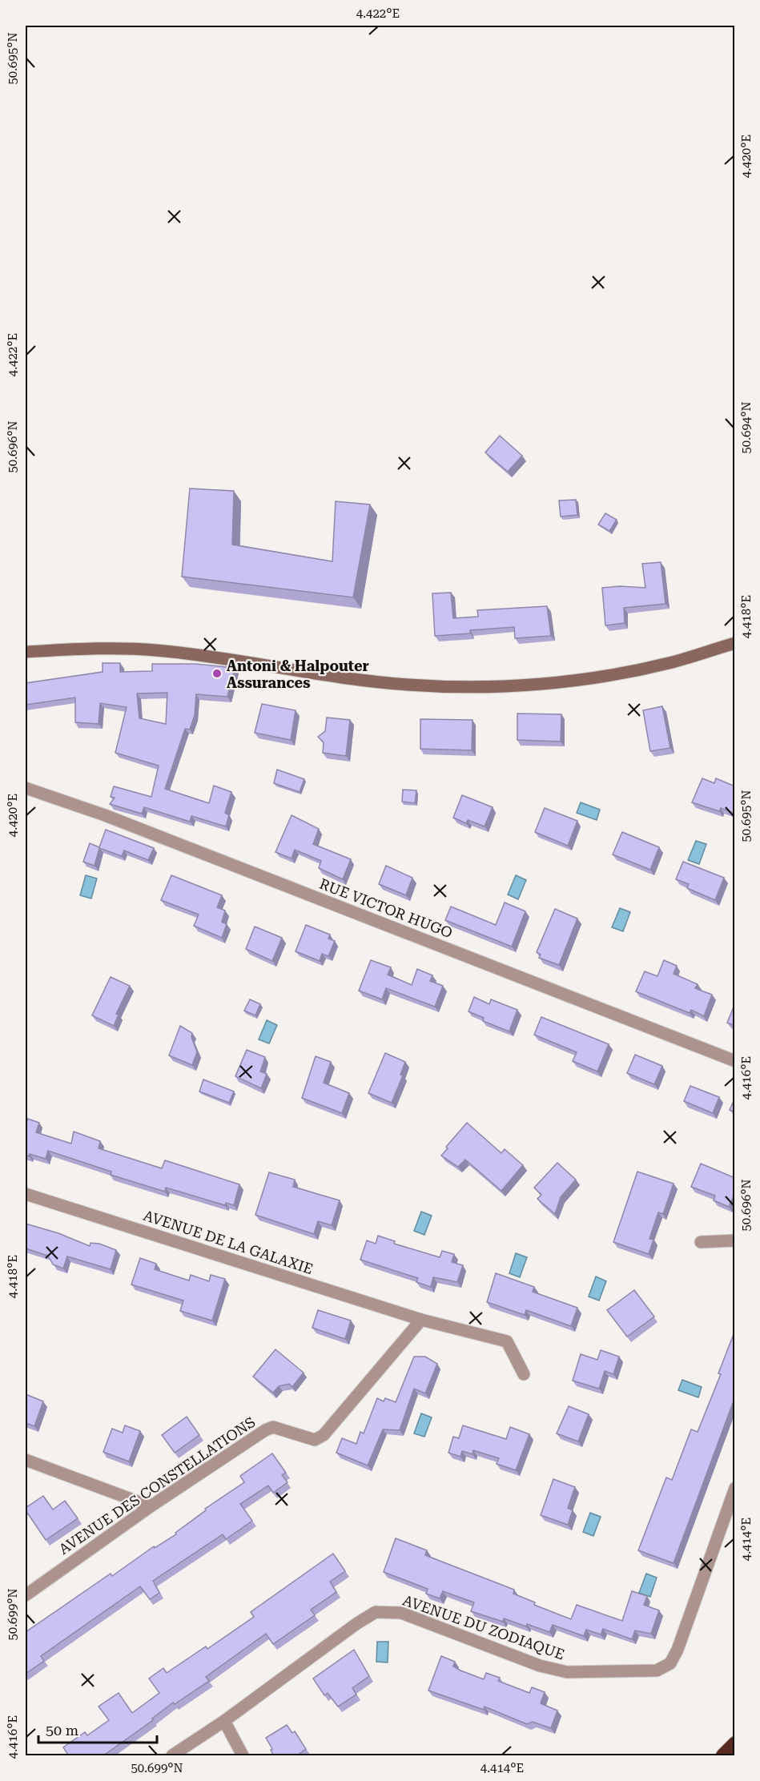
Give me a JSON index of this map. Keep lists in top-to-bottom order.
{
  "streets": {
    "street": [
      "RUE VICTOR HUGO",
      "AVENUE DE LA GALAXIE",
      "AVENUE DES CONSTELLATIONS",
      "AVENUE DU ZODIAQUE"
    ]
  },
  "crossings": [
    ["AVENUE DE LA GALAXIE", "AVENUE DES CONSTELLATIONS"]
  ],
  "places": ["Antoni & Halpouter Assurances"],
  "scale_bar": "50 m",
  "coordinates": [
    "4.422°E",
    "50.695°N",
    "4.420°E",
    "50.694°N",
    "50.696°N",
    "4.418°E",
    "4.416°E",
    "4.414°E",
    "50.699°N"
  ]
}
